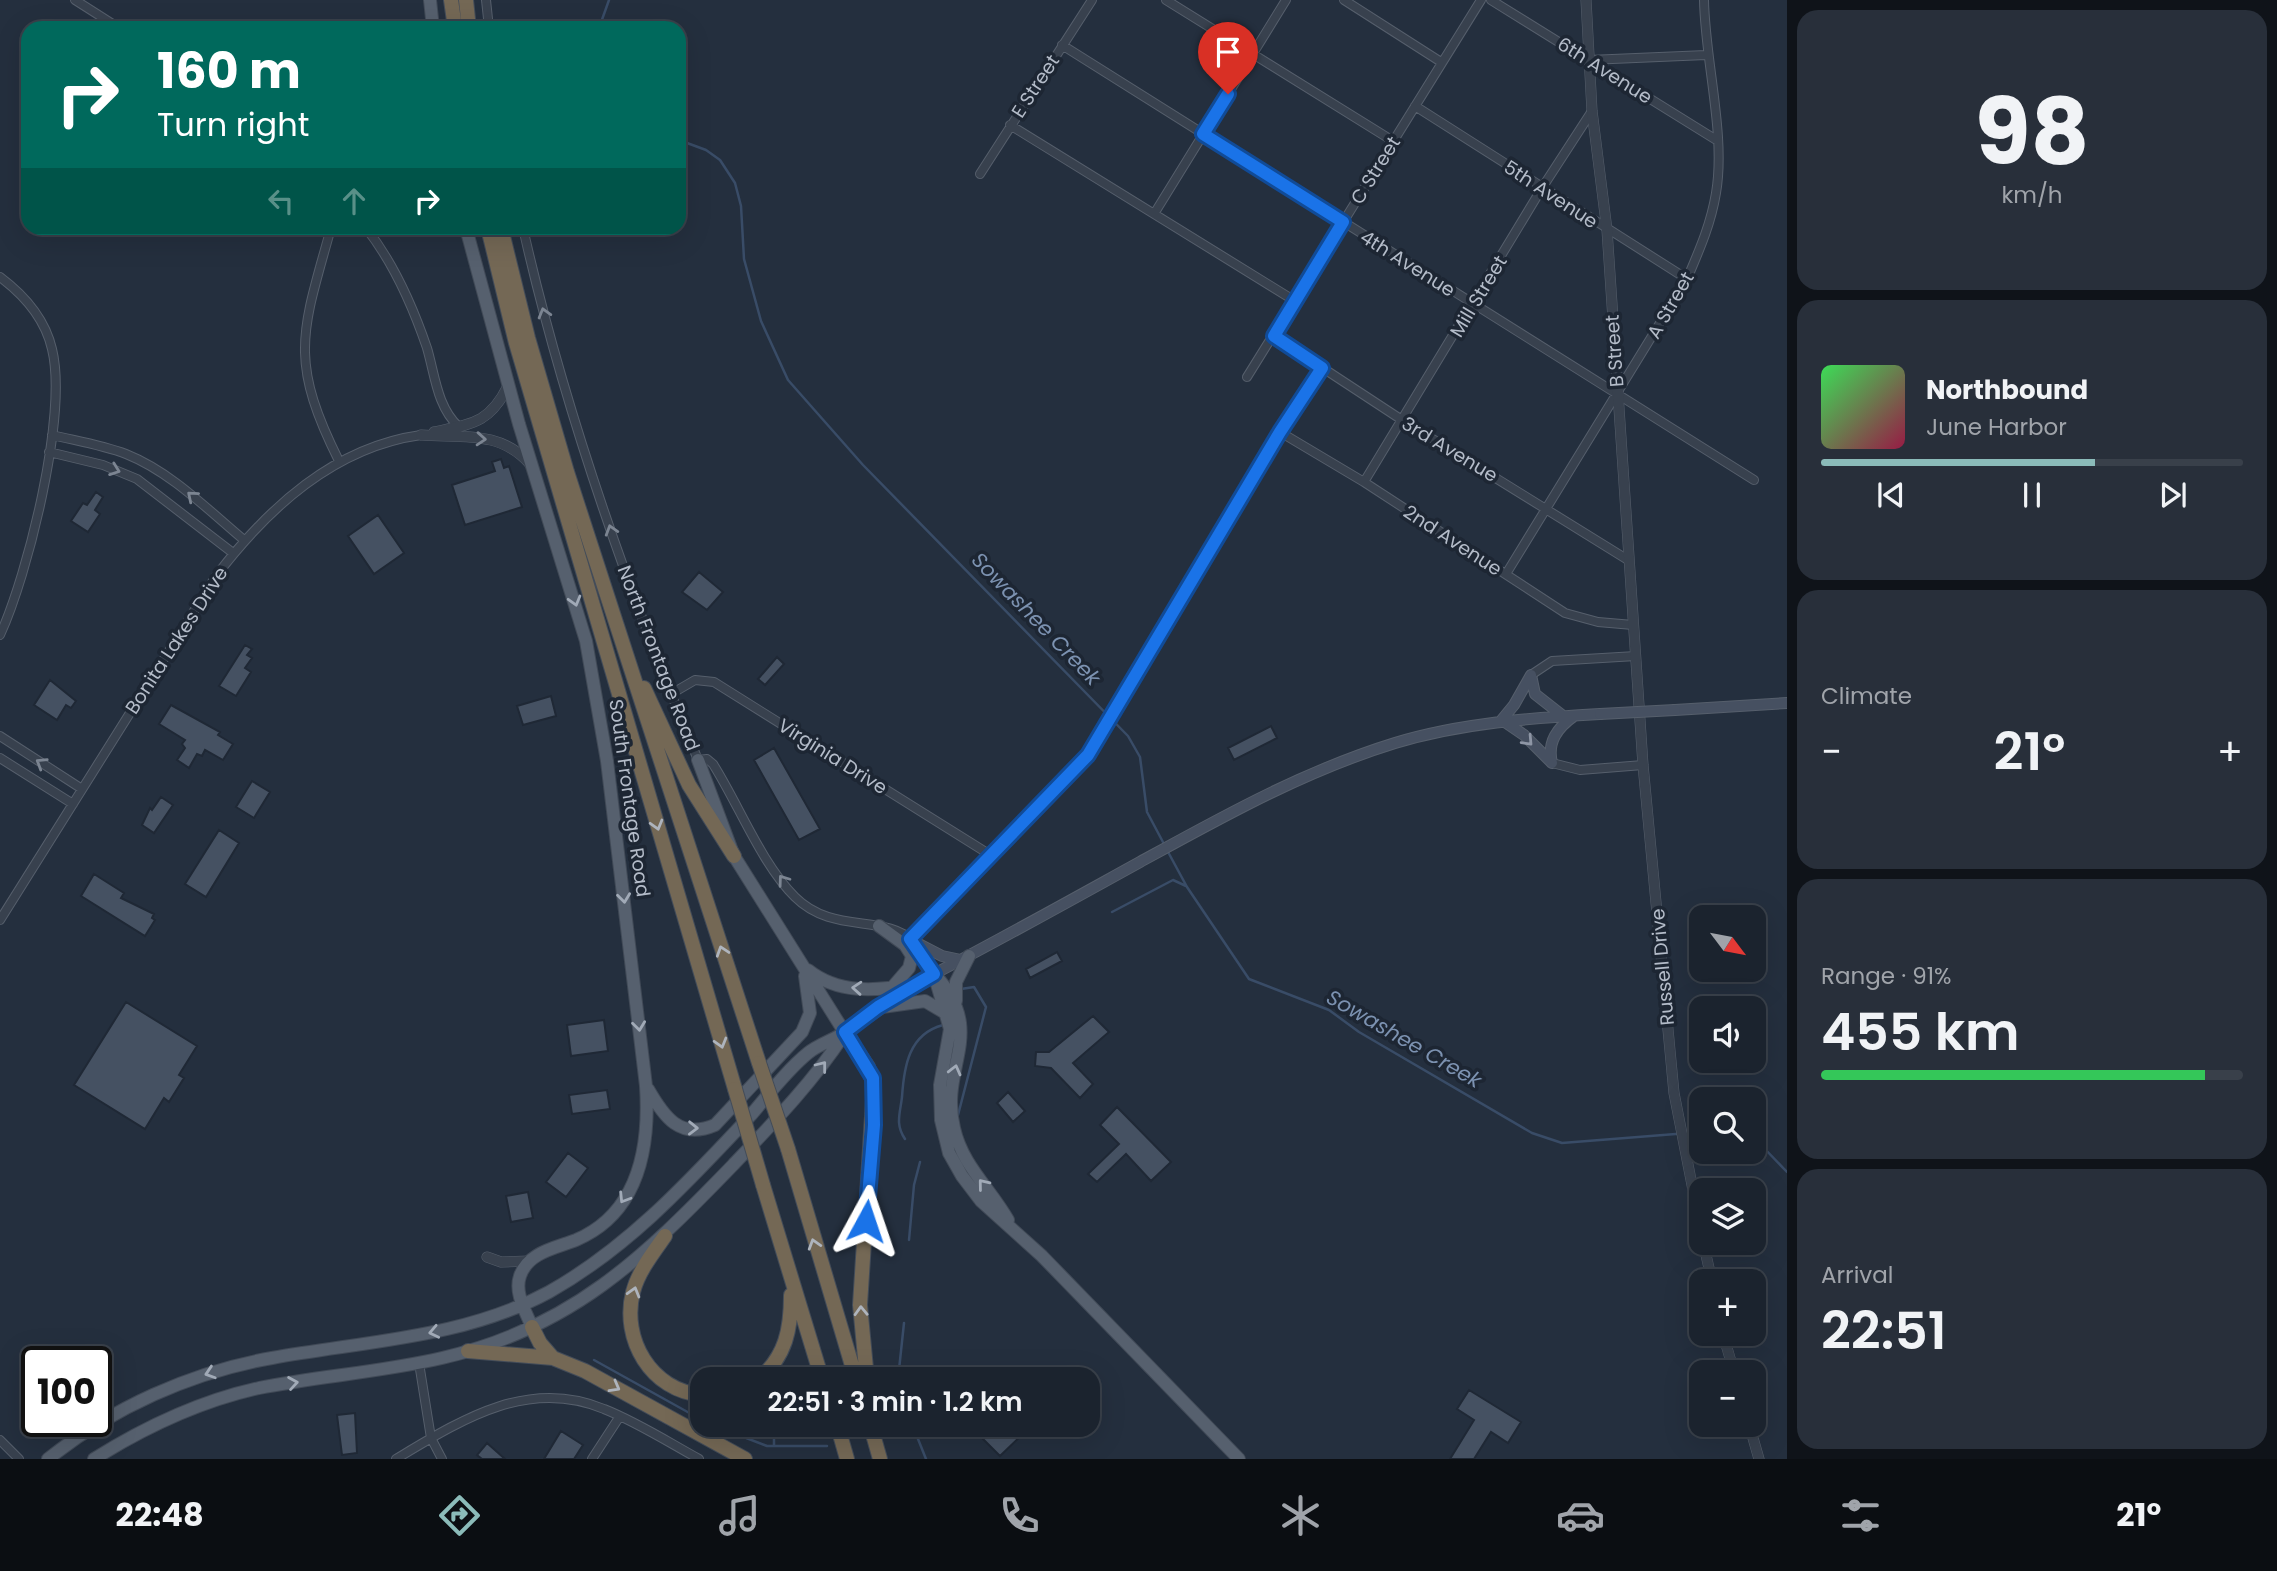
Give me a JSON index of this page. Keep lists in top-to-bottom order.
{
  "streets": {
    "main road": ["South Frontage Road"],
    "street": [
      "6th Avenue",
      "E Street",
      "C Street",
      "5th Avenue",
      "4th Avenue",
      "Mill Street",
      "A Street",
      "B Street",
      "3rd Avenue",
      "2nd Avenue",
      "Bonita Lakes Drive",
      "North Frontage Road",
      "Virginia Drive",
      "Russell Drive"
    ]
  },
  "crossings": [
    ["6th Avenue", "A Street"],
    ["6th Avenue", "B Street"],
    ["E Street", "4th Avenue"],
    ["C Street", "5th Avenue"],
    ["C Street", "4th Avenue"],
    ["C Street", "3rd Avenue"],
    ["5th Avenue", "Mill Street"],
    ["5th Avenue", "A Street"],
    ["5th Avenue", "B Street"],
    ["4th Avenue", "Mill Street"],
    ["4th Avenue", "A Street"],
    ["4th Avenue", "B Street"],
    ["Mill Street", "B Street"],
    ["Mill Street", "3rd Avenue"],
    ["Mill Street", "2nd Avenue"],
    ["A Street", "B Street"],
    ["A Street", "3rd Avenue"],
    ["A Street", "2nd Avenue"],
    ["B Street", "3rd Avenue"],
    ["B Street", "2nd Avenue"],
    ["B Street", "Russell Drive"],
    ["North Frontage Road", "Virginia Drive"]
  ],
  "one_way": ["North Frontage Road", "South Frontage Road"],
  "water": ["Sowashee Creek"],
  "north": "bottom right",
  "page": {
    "tile": [
      ["98", "km/h"],
      "Climate",
      ["Range · 91%", "455 km"],
      ["Arrival", "22:51"]
    ],
    "turn": ["160 m", "Turn right"],
    "song": ["Northbound", "June Harbor"],
    "heat": ["−", "21°", "+"],
    "map_buttons": ["+", "−"],
    "limit": "100",
    "trip": "22:51 · 3 min · 1.2 km",
    "tabs": ["22:48", "21°"]
  }
}
